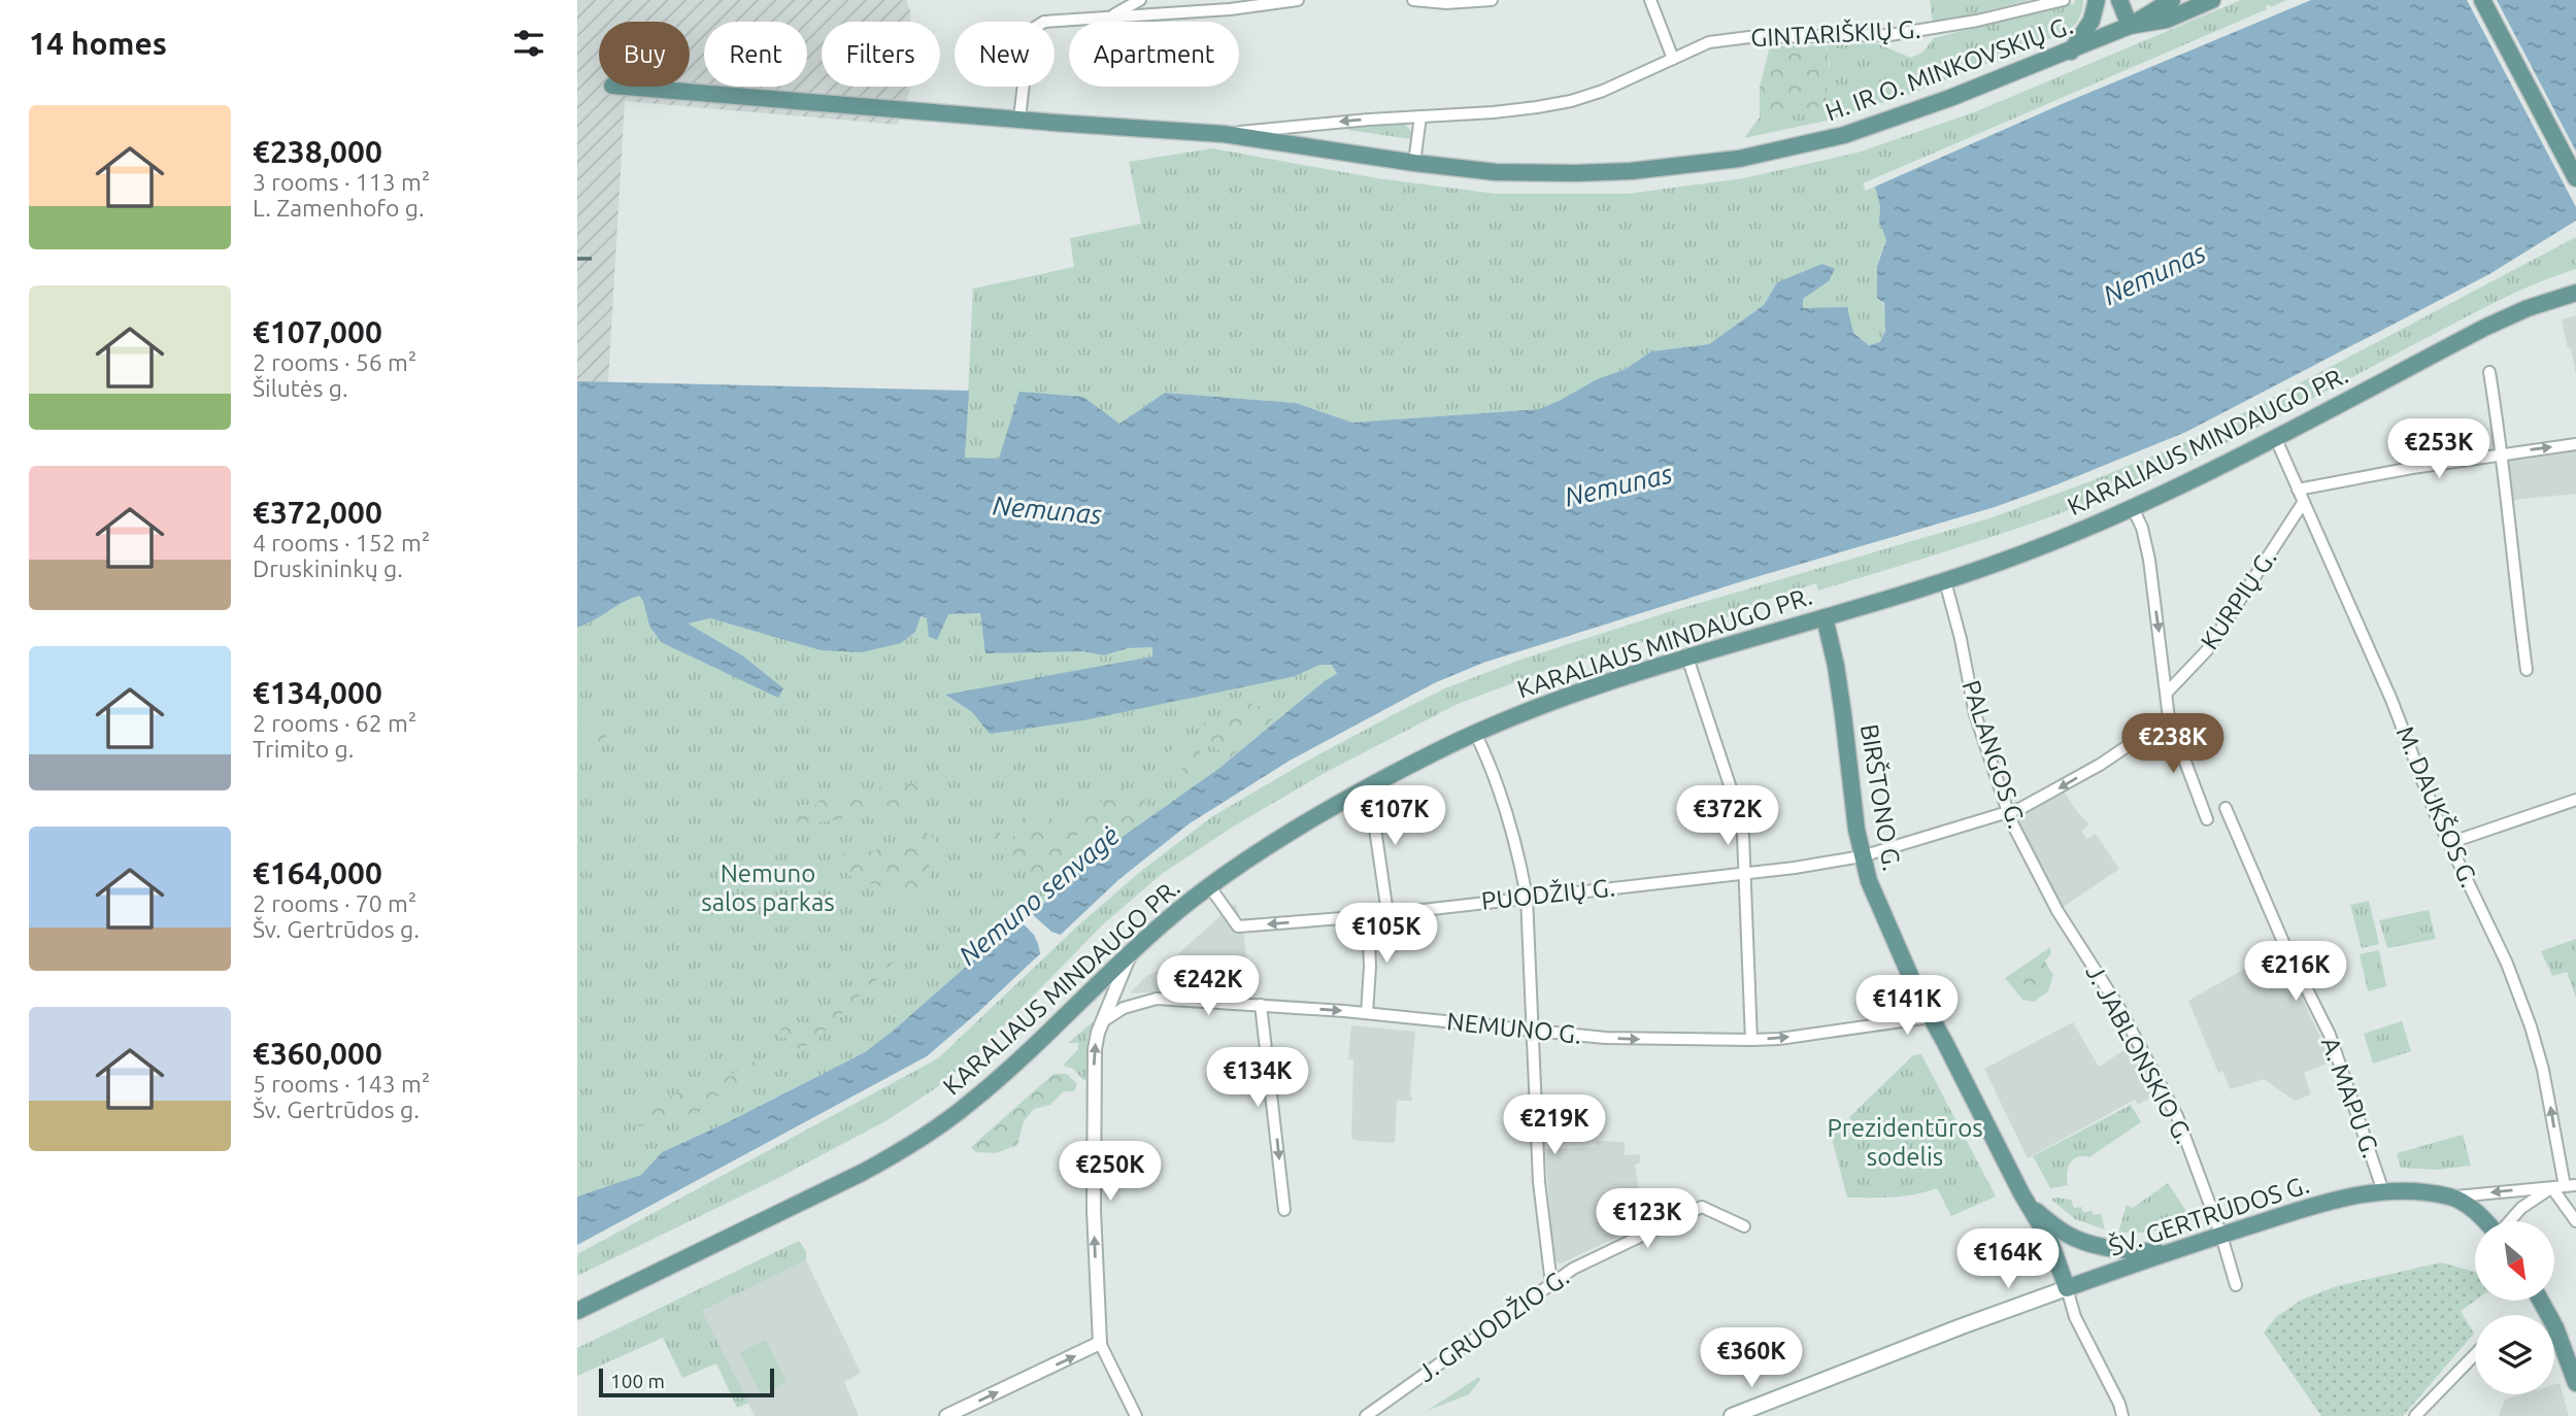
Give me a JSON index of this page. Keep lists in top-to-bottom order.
{
  "streets": {
    "main road": [
      "H. IR O. MINKOVSKIŲ G.",
      "KARALIAUS MINDAUGO PR.",
      "BIRŠTONO G.",
      "ŠV. GERTRŪDOS G."
    ],
    "street": [
      "GINTARIŠKIŲ G.",
      "KURPIŲ G.",
      "PALANGOS G.",
      "M. DAUKŠOS G.",
      "PUODŽIŲ G.",
      "NEMUNO G.",
      "J. JABLONSKIO G.",
      "A. MAPU G.",
      "J. GRUODŽIO G."
    ]
  },
  "crossings": [
    ["GINTARIŠKIŲ G.", "H. IR O. MINKOVSKIŲ G."],
    ["KARALIAUS MINDAUGO PR.", "PALANGOS G."],
    ["KARALIAUS MINDAUGO PR.", "BIRŠTONO G."],
    ["KARALIAUS MINDAUGO PR.", "M. DAUKŠOS G."],
    ["KARALIAUS MINDAUGO PR.", "PUODŽIŲ G."],
    ["KURPIŲ G.", "M. DAUKŠOS G."],
    ["PALANGOS G.", "J. JABLONSKIO G."],
    ["BIRŠTONO G.", "PUODŽIŲ G."],
    ["BIRŠTONO G.", "NEMUNO G."],
    ["BIRŠTONO G.", "ŠV. GERTRŪDOS G."],
    ["M. DAUKŠOS G.", "ŠV. GERTRŪDOS G."],
    ["J. JABLONSKIO G.", "ŠV. GERTRŪDOS G."],
    ["A. MAPU G.", "ŠV. GERTRŪDOS G."]
  ],
  "one_way": ["M. DAUKŠOS G.", "NEMUNO G."],
  "water": ["Nemunas", "Nemuno senvagė"],
  "parks": ["Nemuno salos parkas", "Prezidentūros sodelis"],
  "scale_bar": "100 m",
  "north": "bottom right",
  "page": {
    "heading": "14 homes",
    "chip": [
      "Buy",
      "Rent",
      "Filters",
      "New",
      "Apartment"
    ],
    "list": [
      {
        "name": "€238,000",
        "note": "3 rooms · 113 m² · L. Zamenhofo g."
      },
      {
        "name": "€107,000",
        "note": "2 rooms · 56 m² · Šilutės g."
      },
      {
        "name": "€372,000",
        "note": "4 rooms · 152 m² · Druskininkų g."
      },
      {
        "name": "€134,000",
        "note": "2 rooms · 62 m² · Trimito g."
      },
      {
        "name": "€164,000",
        "note": "2 rooms · 70 m² · Šv. Gertrūdos g."
      },
      {
        "name": "€360,000",
        "note": "5 rooms · 143 m² · Šv. Gertrūdos g."
      }
    ],
    "price": [
      "€253K",
      "€238K",
      "€107K",
      "€372K",
      "€105K",
      "€216K",
      "€242K",
      "€141K",
      "€134K",
      "€219K",
      "€250K",
      "€123K",
      "€164K",
      "€360K"
    ],
    "scale": "100 m"
  }
}
